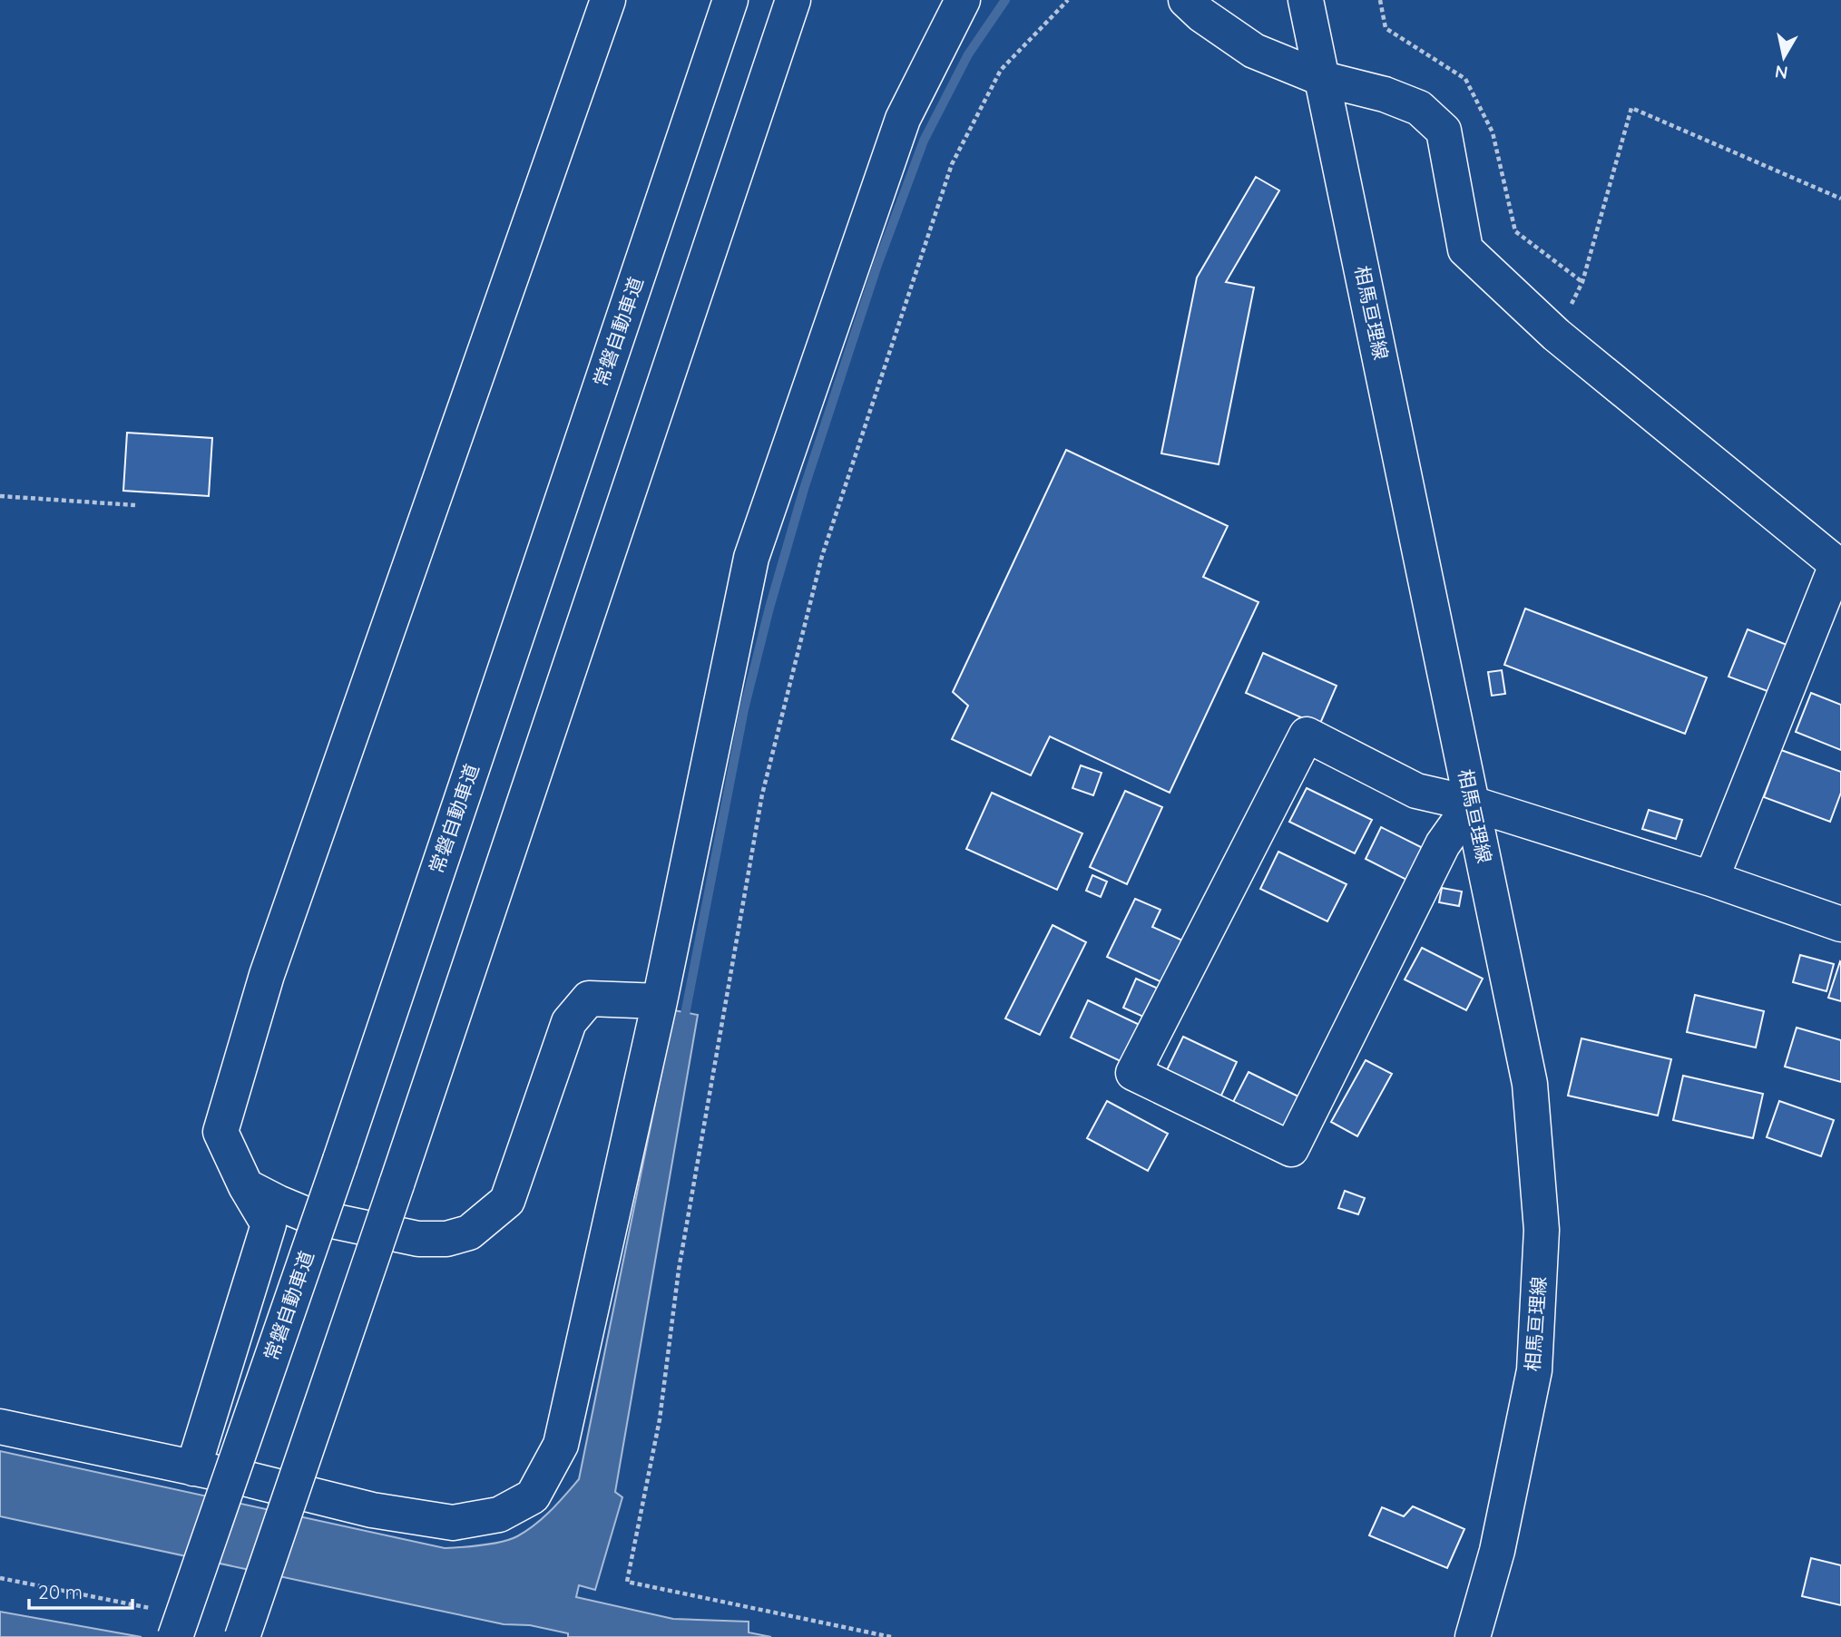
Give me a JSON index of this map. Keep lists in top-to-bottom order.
{
  "streets": {
    "main road": ["相馬亘理線", "常磐自動車道"]
  },
  "scale_bar": "20 m",
  "north": "bottom"
}
